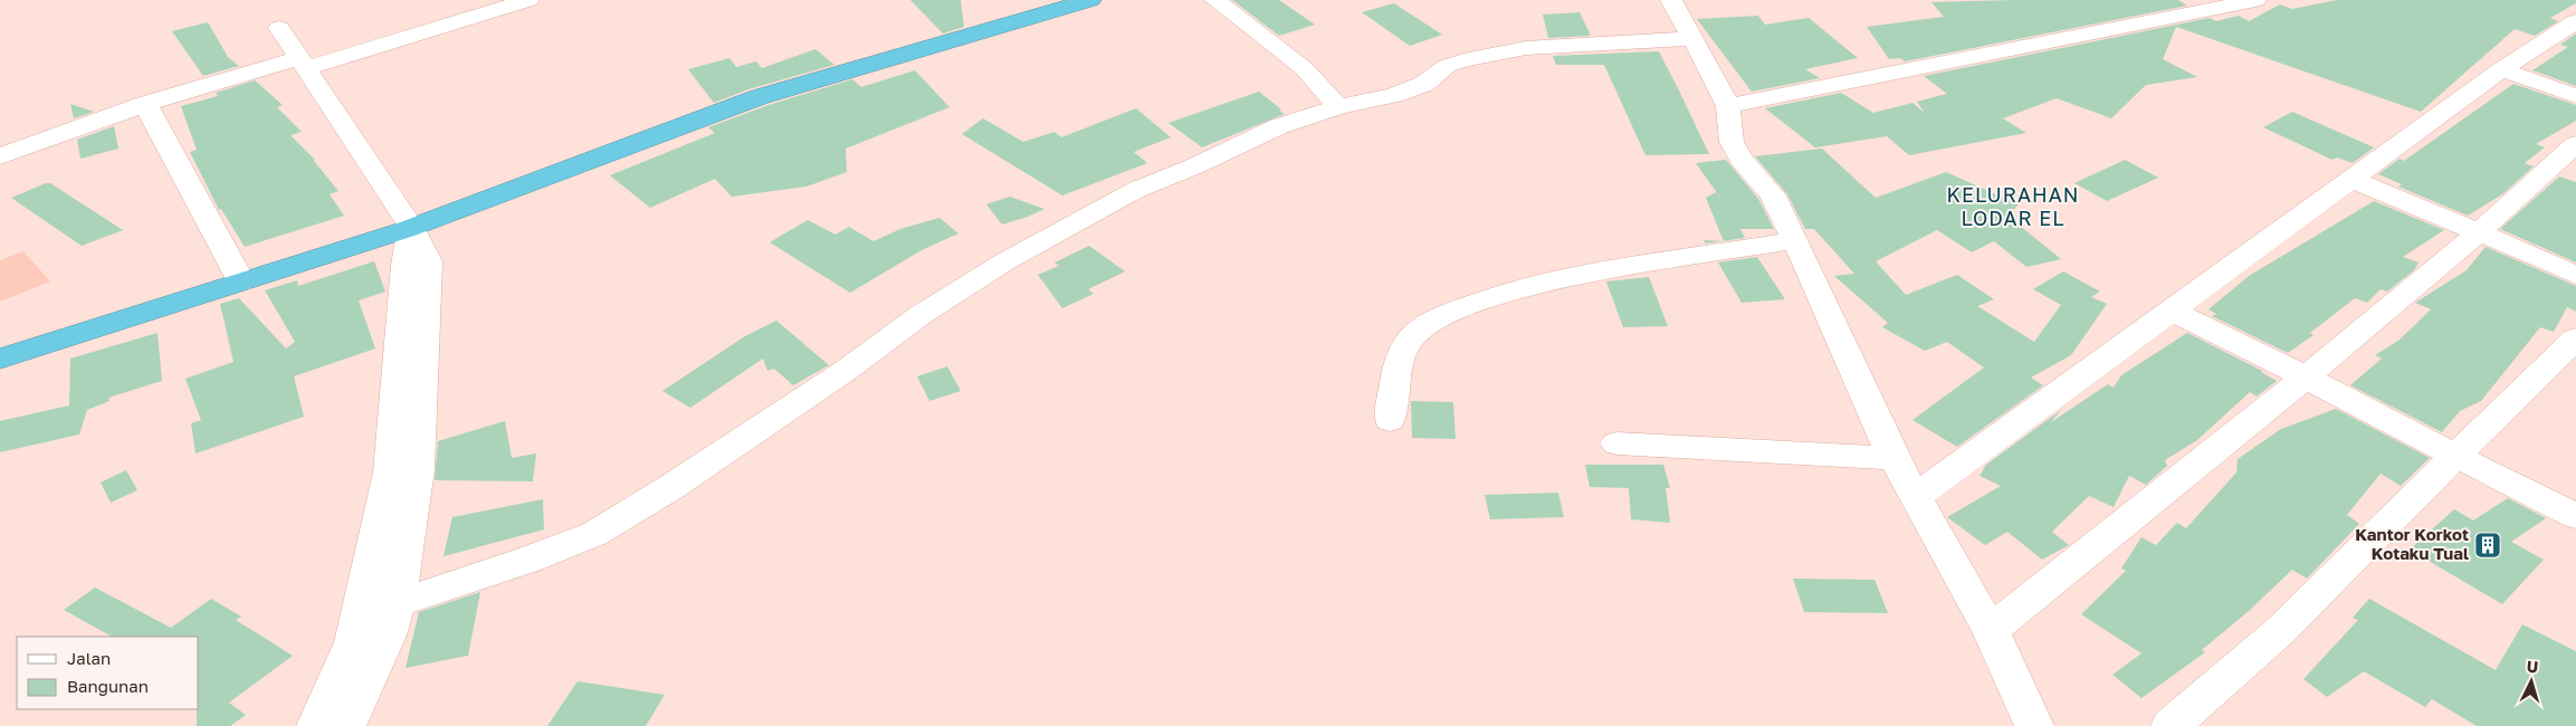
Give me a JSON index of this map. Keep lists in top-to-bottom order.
{
  "districts": ["KELURAHAN LODAR EL"],
  "places": {
    "building": ["Kantor Korkot Kotaku Tual"]
  },
  "legend": ["Jalan", "Bangunan"],
  "north": "top"
}
